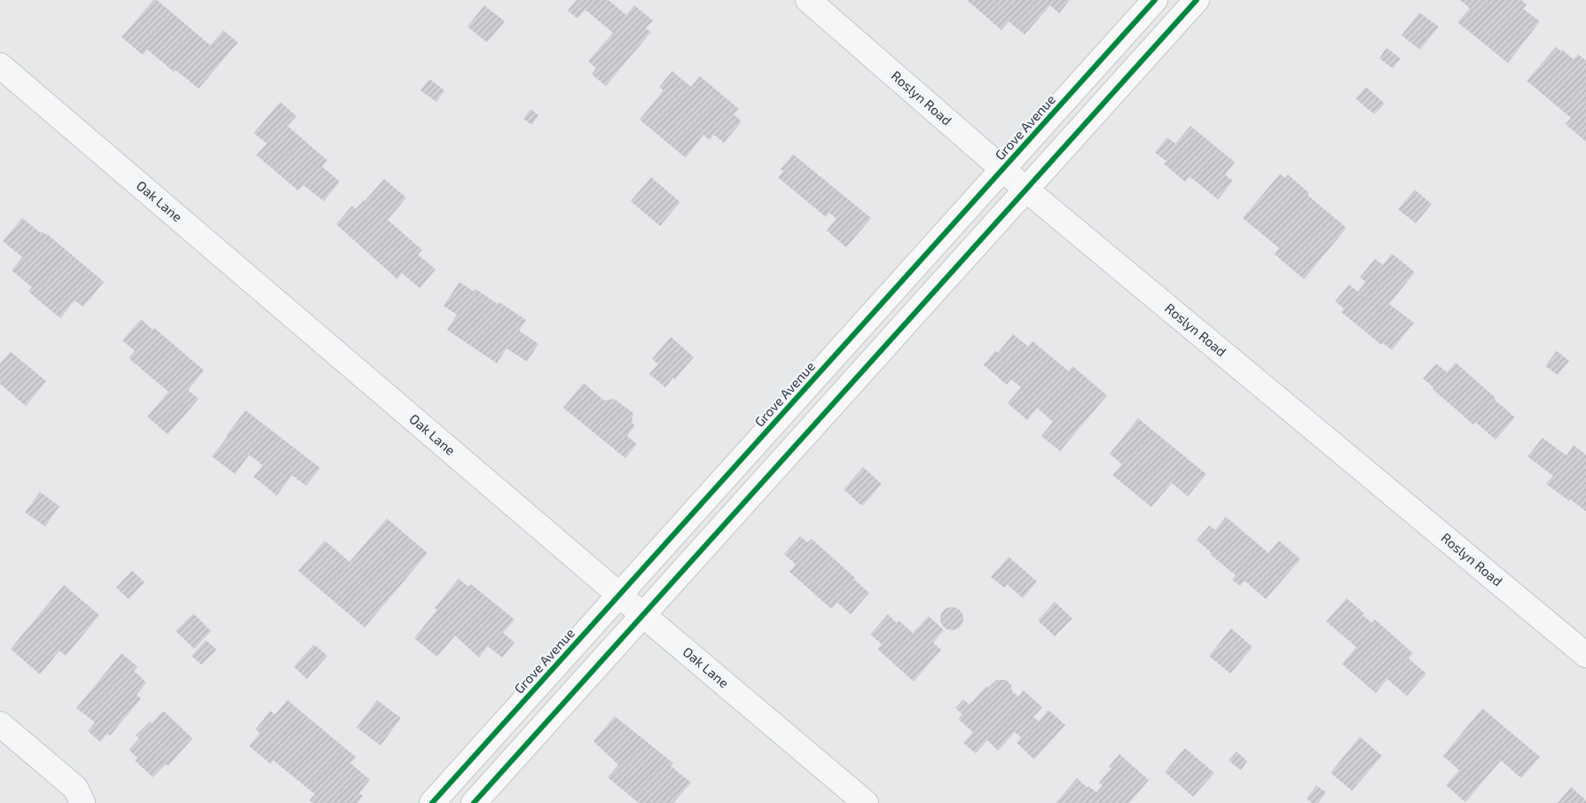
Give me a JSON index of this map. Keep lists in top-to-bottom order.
{
  "streets": {
    "street": ["Roslyn Road", "Grove Avenue", "Oak Lane"]
  },
  "crossings": [
    ["Roslyn Road", "Grove Avenue"],
    ["Grove Avenue", "Oak Lane"]
  ]
}
